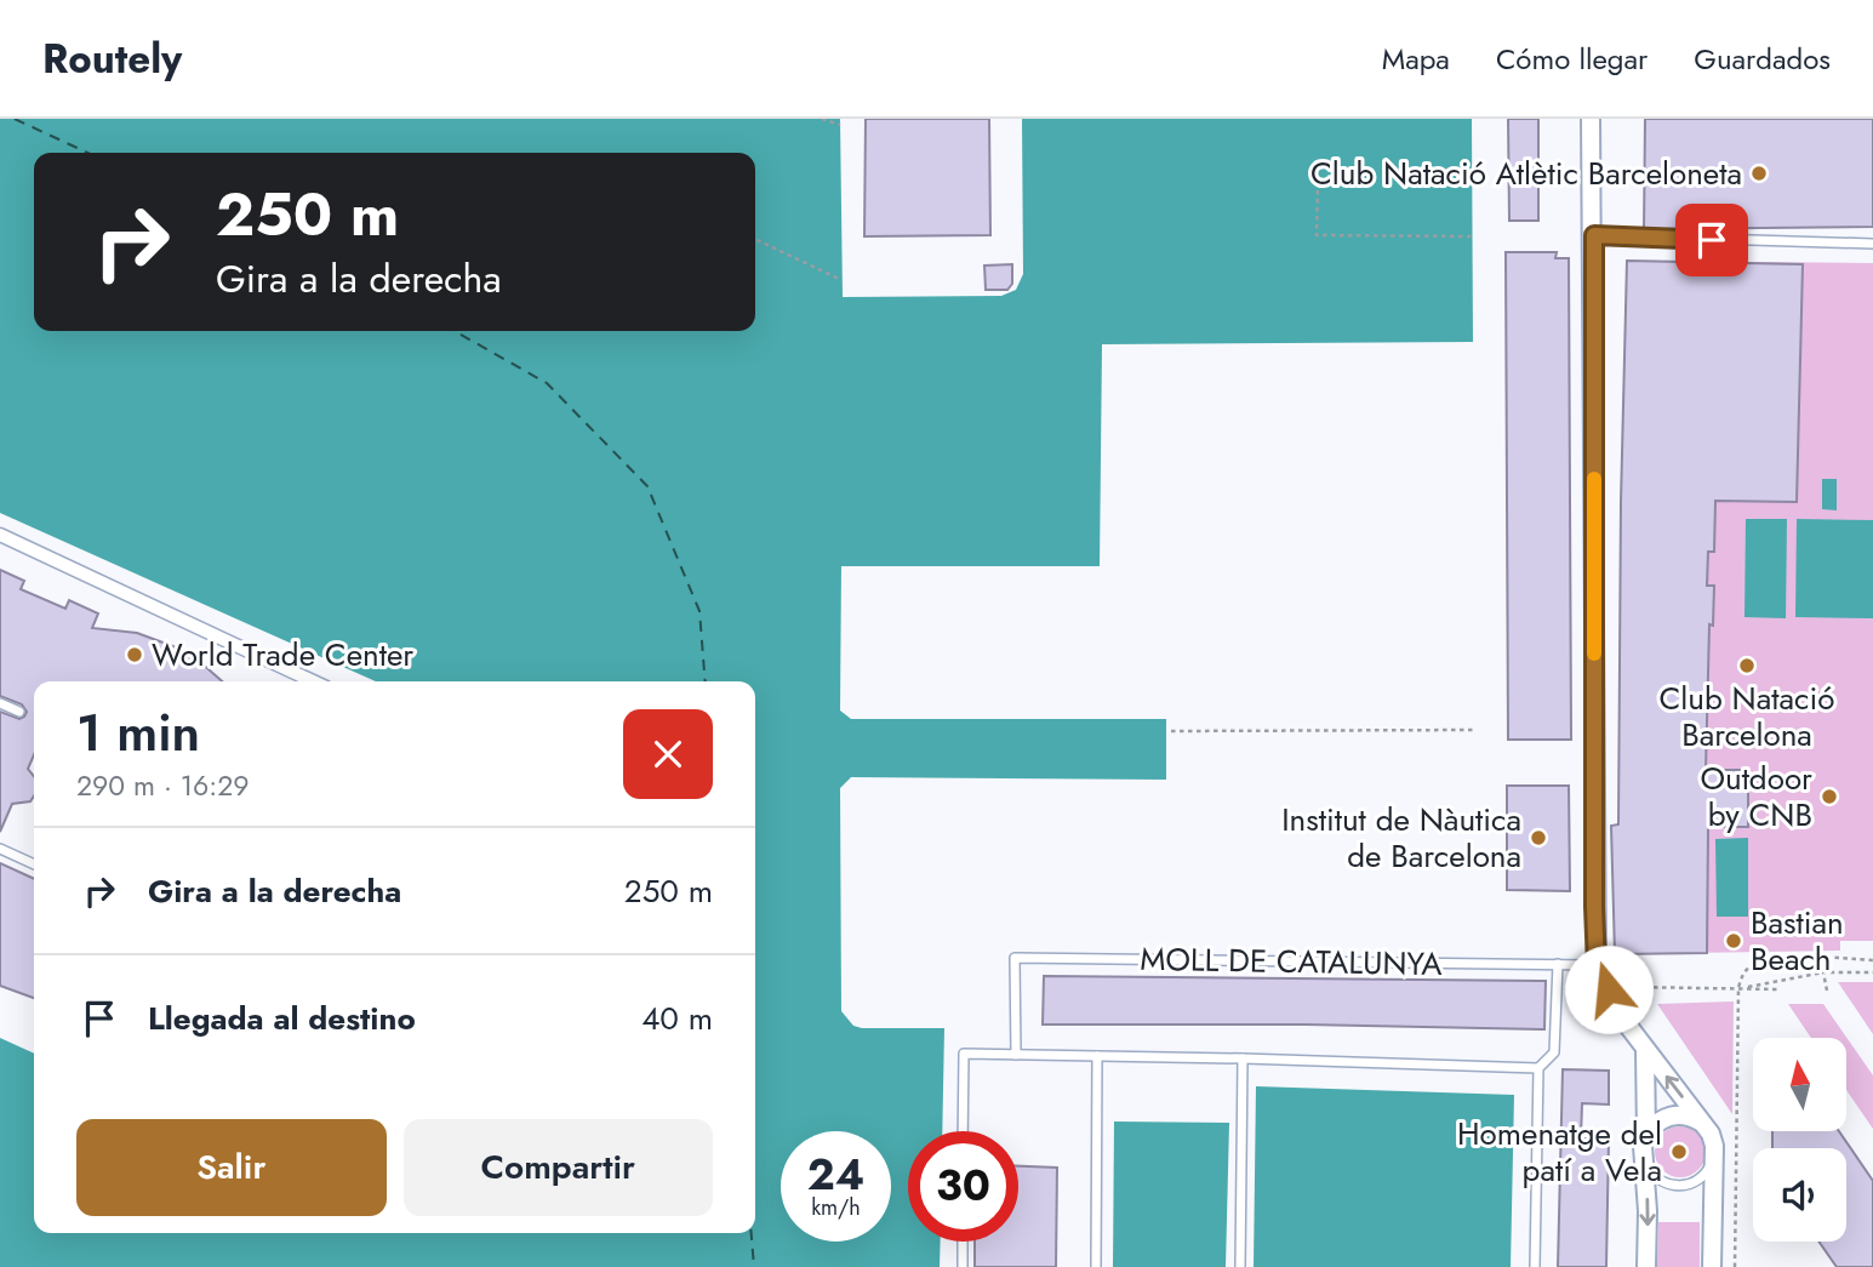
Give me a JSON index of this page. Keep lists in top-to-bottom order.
{
  "streets": {
    "lane": ["MOLL DE CATALUNYA"]
  },
  "places": [
    "Club Natació Atlètic Barceloneta",
    "World Trade Center",
    "Club Natació Barcelona",
    "Outdoor by CNB",
    "Institut de Nàutica de Barcelona",
    "Bastian Beach",
    "Homenatge del patí a Vela"
  ],
  "north": "top",
  "page": {
    "header": "Routely",
    "nav": ["Mapa", "Cómo llegar", "Guardados"],
    "turn": ["250 m", "Gira a la derecha"],
    "heading": ["1 min", "290 m · 16:29"],
    "list": [
      {
        "name": "Gira a la derecha",
        "value": "250 m"
      },
      {
        "name": "Llegada al destino",
        "value": "40 m"
      }
    ],
    "buttons": ["Salir", "Compartir"],
    "speed": "24 km/h",
    "limit": "30"
  }
}
